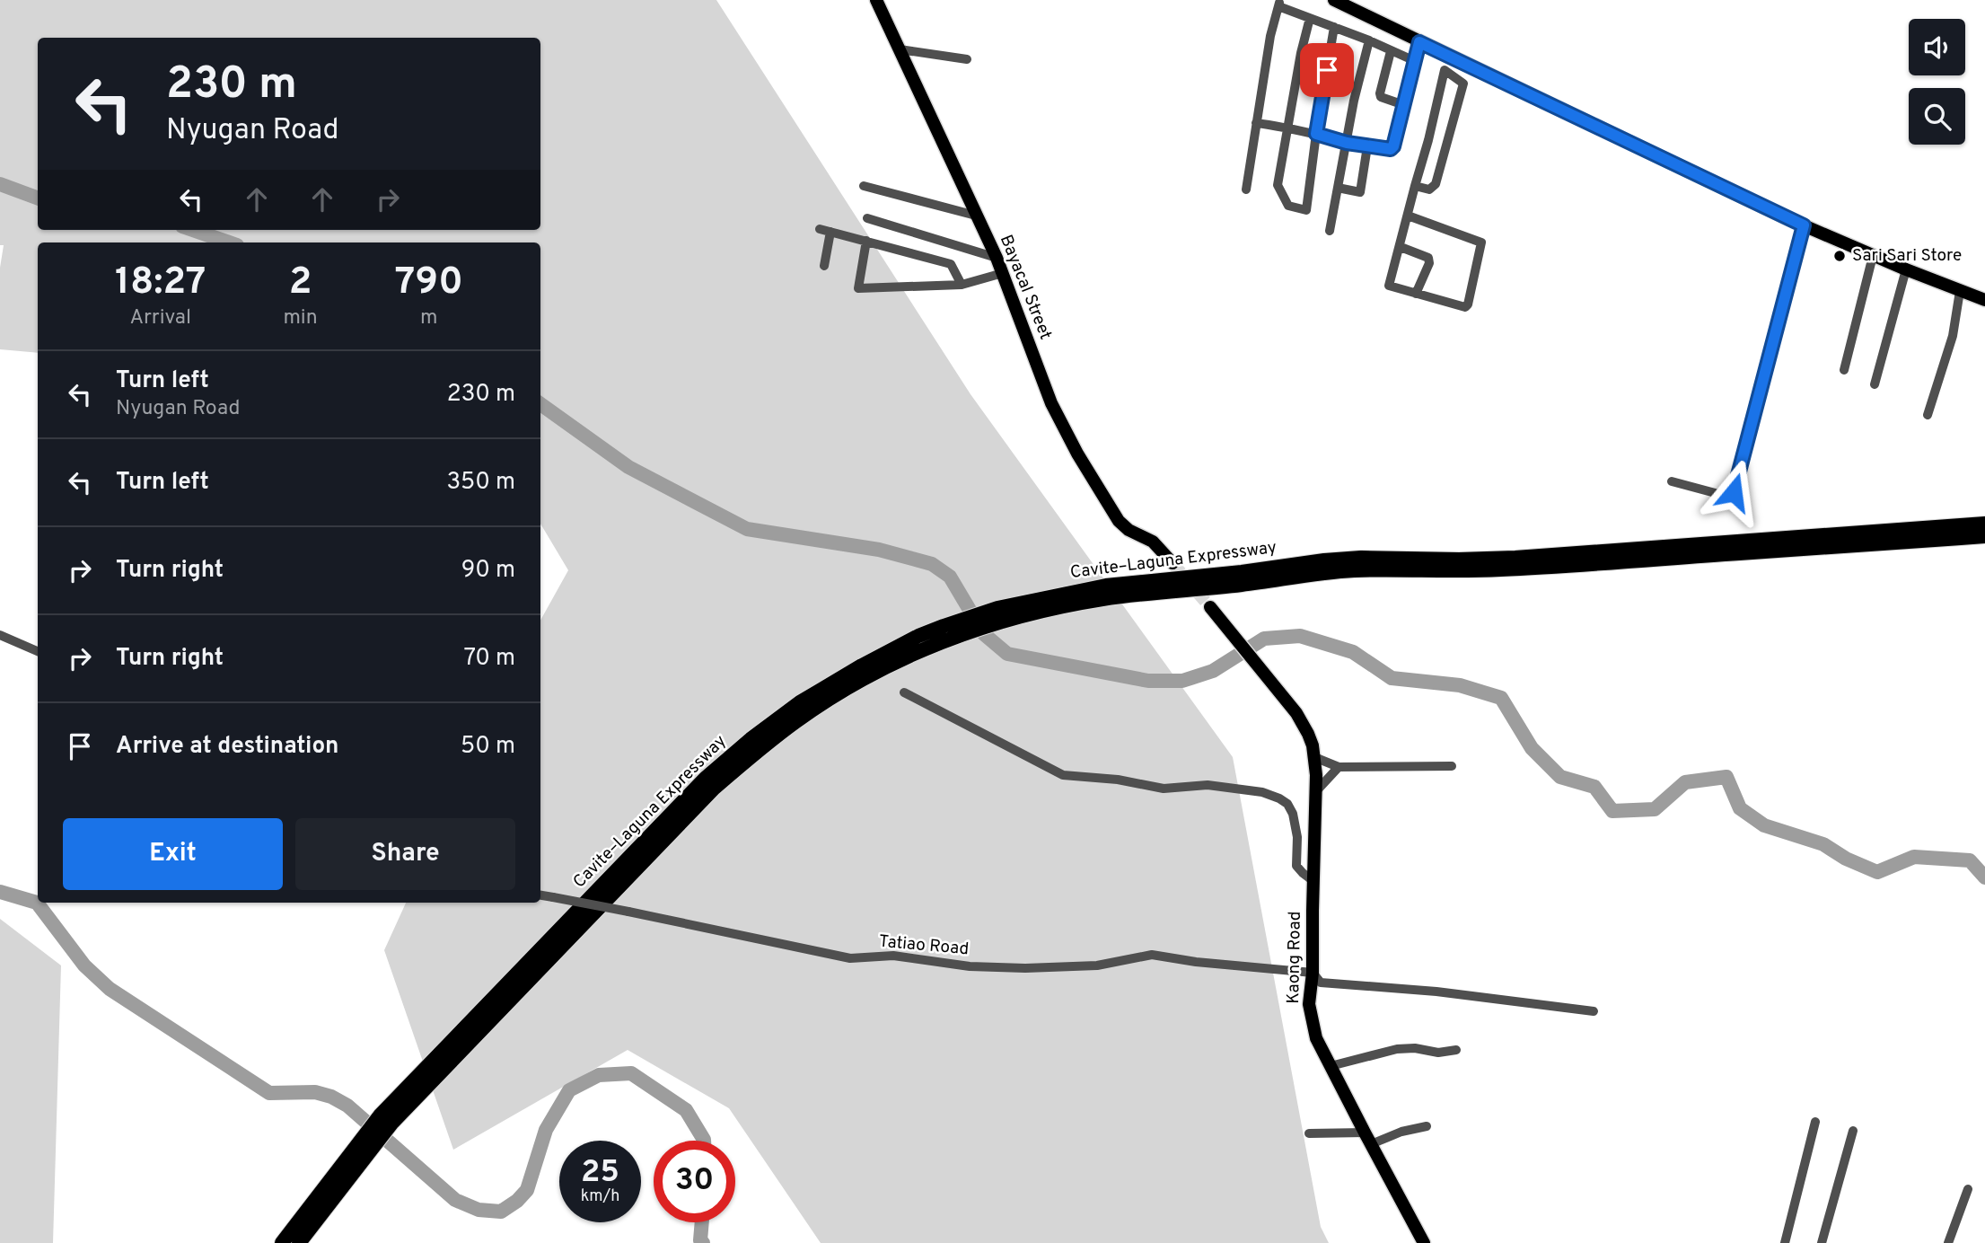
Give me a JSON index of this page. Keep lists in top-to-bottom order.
{
  "streets": {
    "highway": ["Cavite–Laguna Expressway"],
    "main road": ["Bayacal Street", "Kaong Road"],
    "street": ["Tatiao Road"]
  },
  "crossings": [
    ["Tatiao Road", "Kaong Road"]
  ],
  "places": ["Sari Sari Store"],
  "page": {
    "turn": ["230 m", "Nyugan Road"],
    "eta": [
      "18:27",
      "Arrival",
      "2",
      "min",
      "790",
      "m"
    ],
    "list": [
      {
        "name": "Turn left",
        "note": "Nyugan Road",
        "value": "230 m"
      },
      {
        "name": "Turn left",
        "value": "350 m"
      },
      {
        "name": "Turn right",
        "value": "90 m"
      },
      {
        "name": "Turn right",
        "value": "70 m"
      },
      {
        "name": "Arrive at destination",
        "value": "50 m"
      }
    ],
    "buttons": ["Exit", "Share"],
    "speed": "25 km/h",
    "limit": "30"
  }
}
